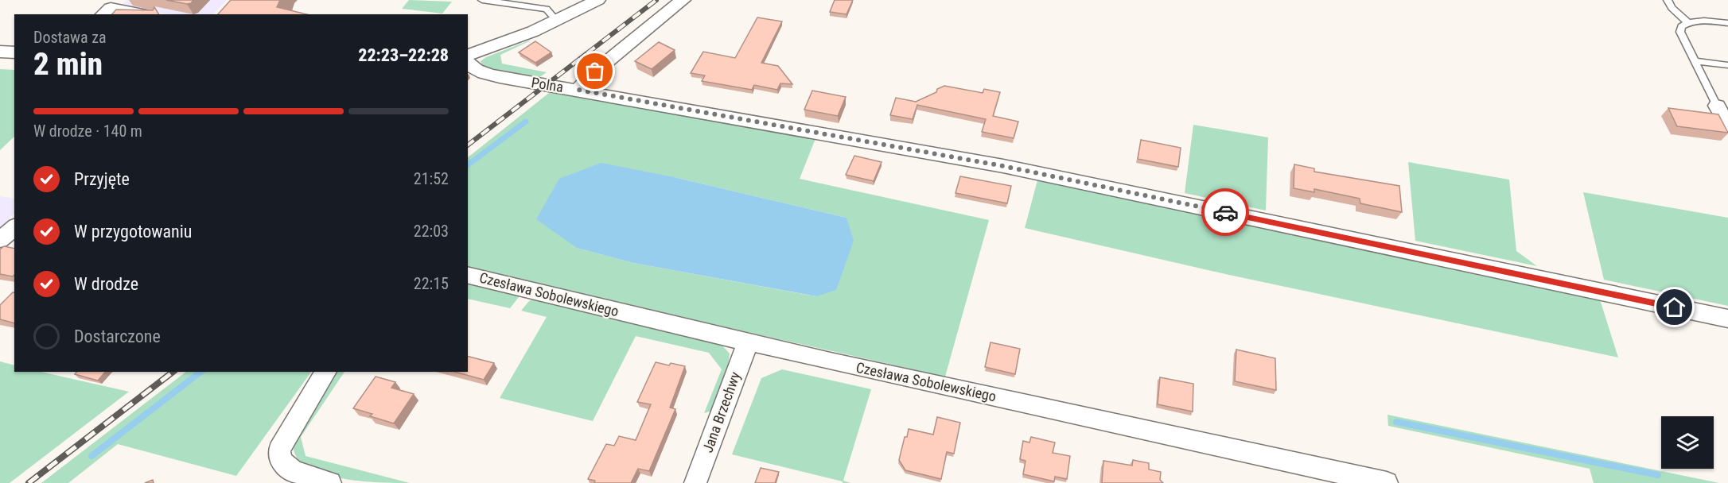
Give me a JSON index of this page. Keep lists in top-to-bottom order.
{
  "streets": {
    "street": ["Polna", "Czesława Sobolewskiego", "Jana Brzechwy"]
  },
  "crossings": [
    ["Czesława Sobolewskiego", "Jana Brzechwy"]
  ],
  "page": {
    "heading": ["2 min", "Dostawa za", "22:23–22:28"],
    "bar": "W drodze · 140 m",
    "list": [
      ["Przyjęte", "21:52"],
      ["W przygotowaniu", "22:03"],
      ["W drodze", "22:15"],
      "Dostarczone"
    ]
  }
}
